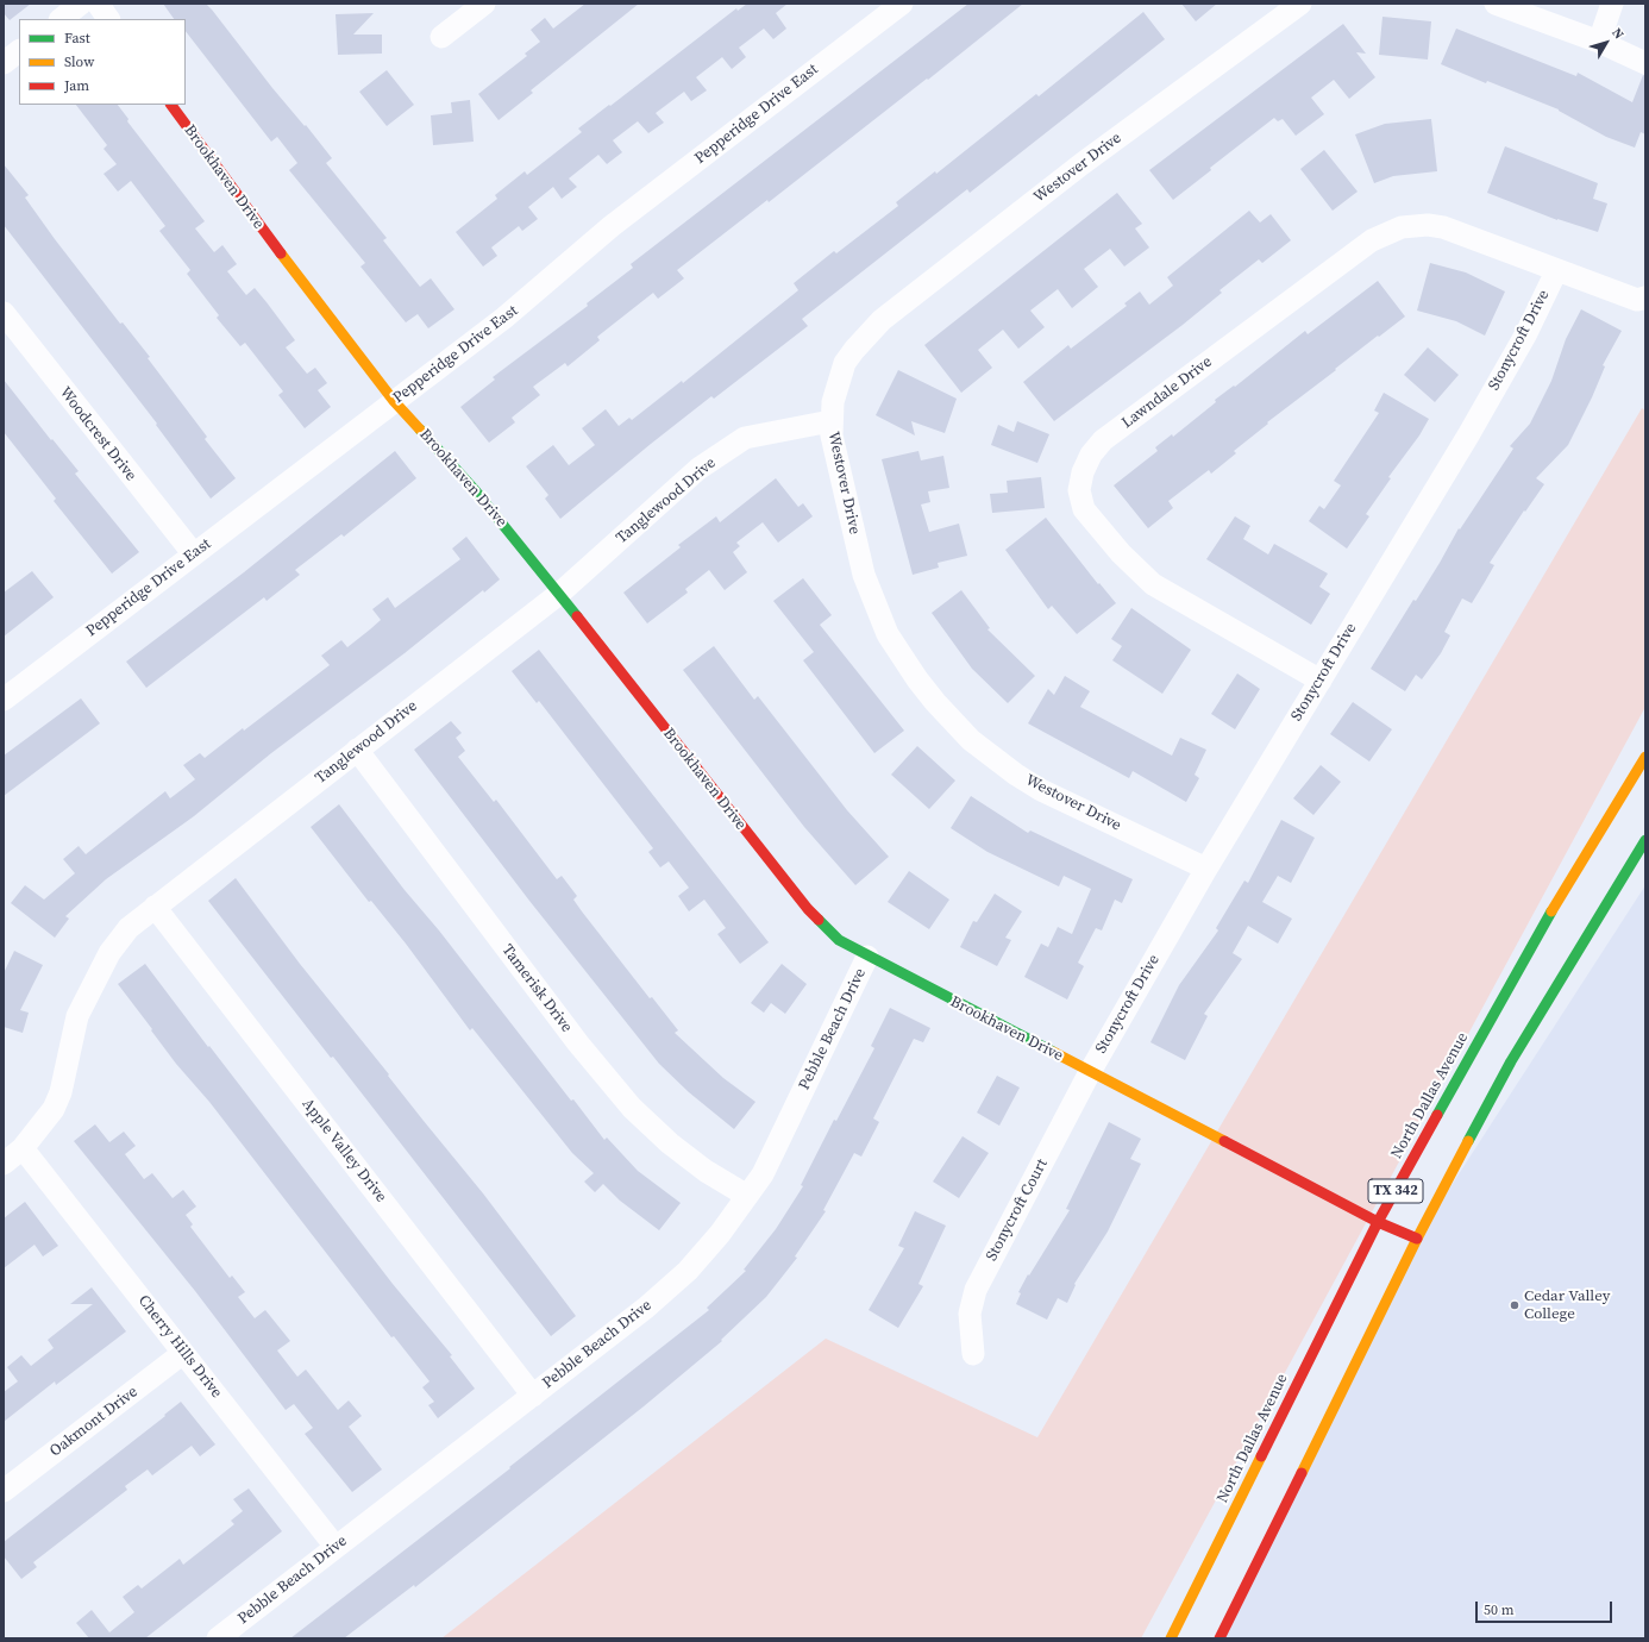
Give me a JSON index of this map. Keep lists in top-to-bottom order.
{
  "streets": {
    "main road": ["Brookhaven Drive", "North Dallas Avenue", "TX 342"],
    "street": [
      "Pepperidge Drive East",
      "Westover Drive",
      "Stonycroft Drive",
      "Lawndale Drive",
      "Woodcrest Drive",
      "Tanglewood Drive",
      "Tamerisk Drive",
      "Pebble Beach Drive",
      "Apple Valley Drive",
      "Stonycroft Court",
      "Cherry Hills Drive",
      "Oakmont Drive"
    ]
  },
  "crossings": [
    ["Pepperidge Drive East", "Brookhaven Drive"],
    ["Pepperidge Drive East", "Woodcrest Drive"],
    ["Westover Drive", "Stonycroft Drive"],
    ["Westover Drive", "Tanglewood Drive"],
    ["Brookhaven Drive", "Stonycroft Drive"],
    ["Brookhaven Drive", "Tanglewood Drive"],
    ["Brookhaven Drive", "Pebble Beach Drive"],
    ["Brookhaven Drive", "North Dallas Avenue"],
    ["Brookhaven Drive", "TX 342"],
    ["Brookhaven Drive", "Stonycroft Court"],
    ["Stonycroft Drive", "Lawndale Drive"],
    ["Stonycroft Drive", "Stonycroft Court"],
    ["Tanglewood Drive", "Tamerisk Drive"],
    ["Tanglewood Drive", "Apple Valley Drive"],
    ["Tanglewood Drive", "Cherry Hills Drive"],
    ["Tamerisk Drive", "Pebble Beach Drive"],
    ["Pebble Beach Drive", "Apple Valley Drive"],
    ["Pebble Beach Drive", "Cherry Hills Drive"],
    ["Cherry Hills Drive", "Oakmont Drive"]
  ],
  "places": ["Cedar Valley College"],
  "legend": ["Fast", "Slow", "Jam"],
  "scale_bar": "50 m",
  "north": "top right"
}
